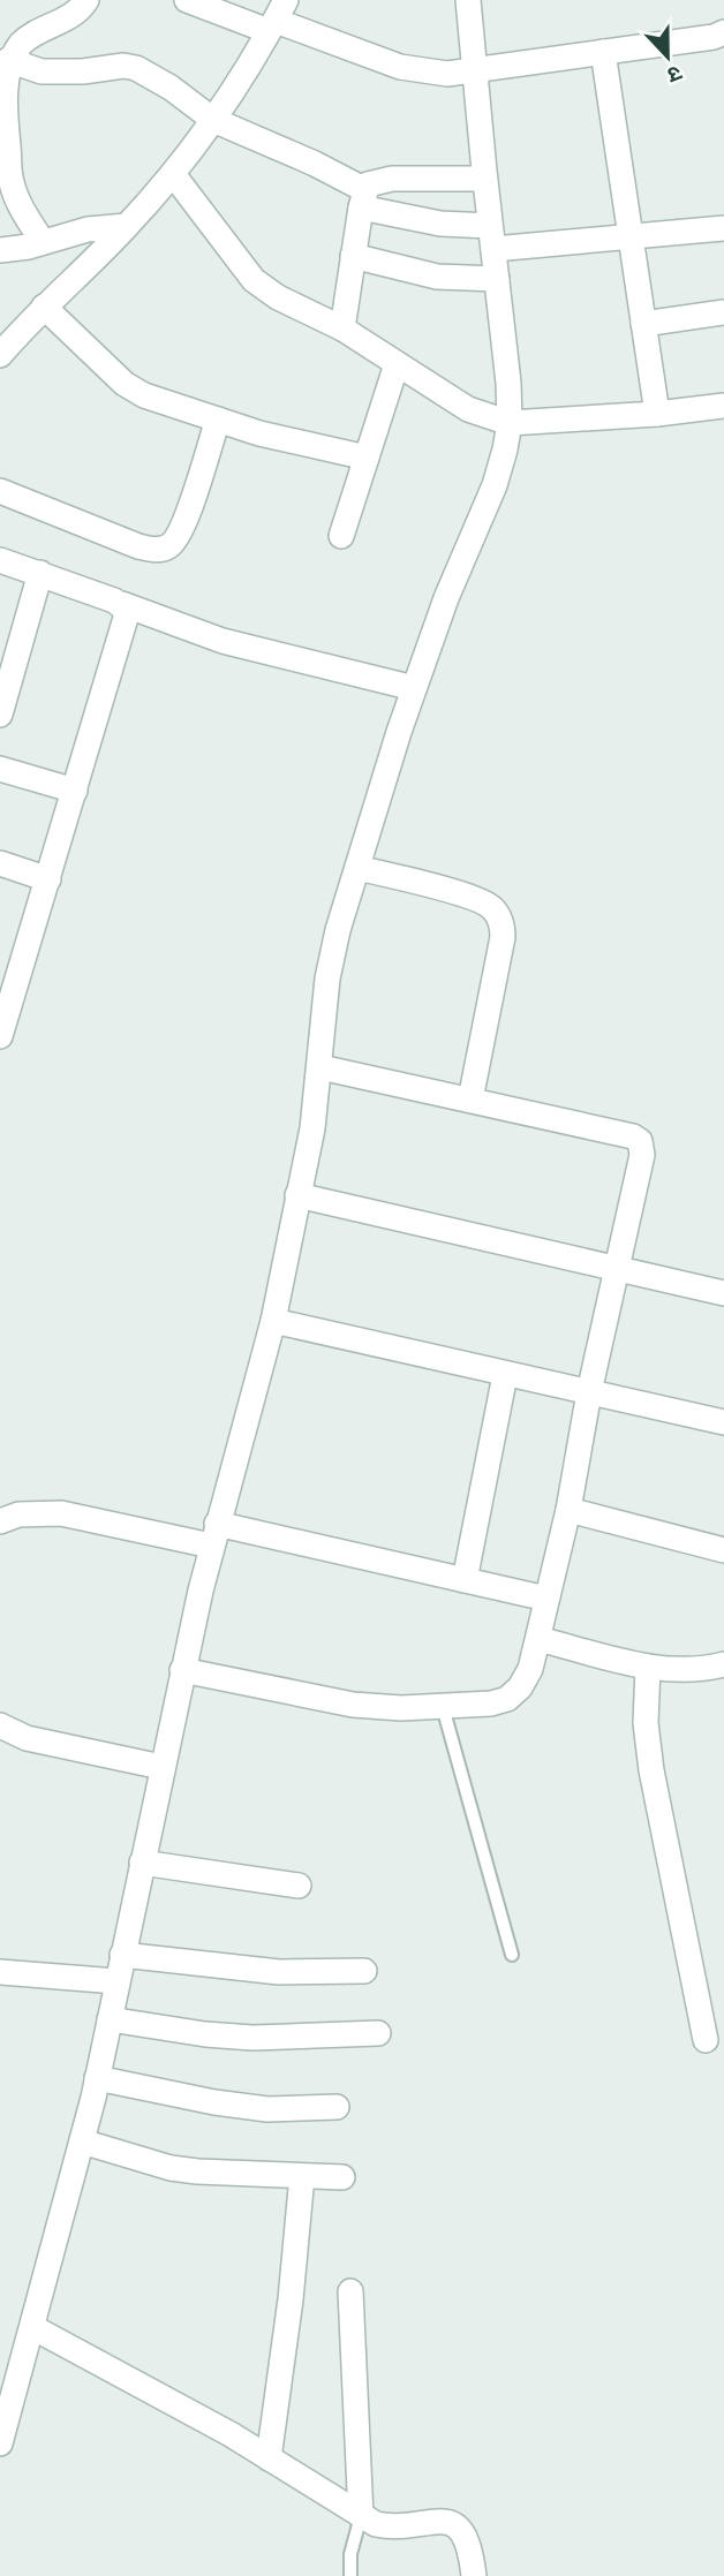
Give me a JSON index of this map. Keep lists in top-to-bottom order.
{
  "north": "bottom"
}
